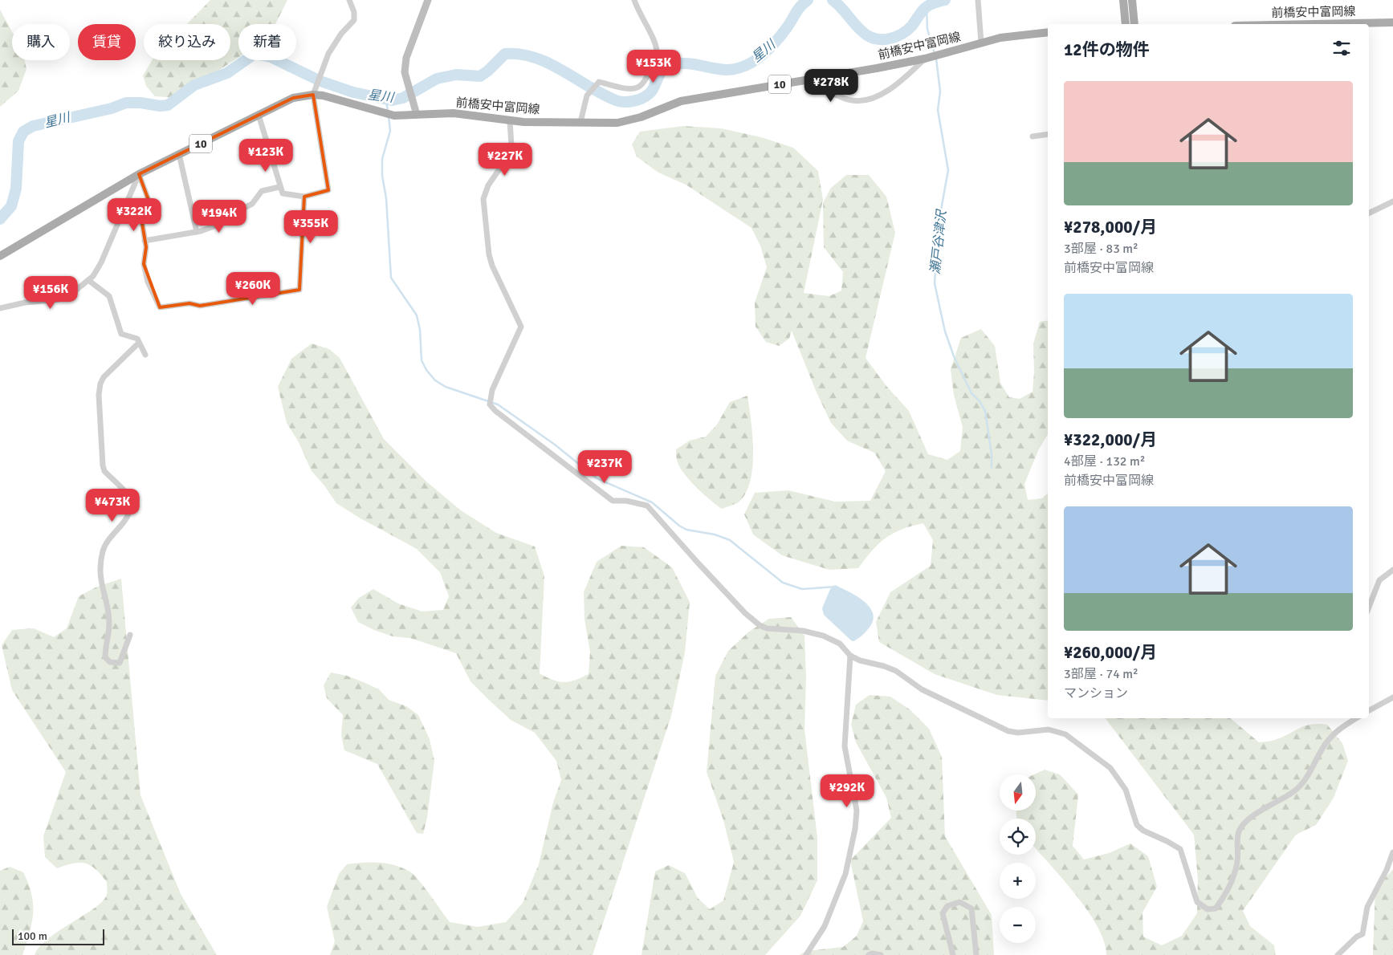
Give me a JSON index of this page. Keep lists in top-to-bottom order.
{
  "streets": {
    "main road": ["前橋安中富岡線", "10"]
  },
  "water": ["星川", "瀬戸谷津沢"],
  "scale_bar": "100 m",
  "north": "bottom",
  "page": {
    "chip": [
      "購入",
      "賃貸",
      "絞り込み",
      "新着"
    ],
    "heading": "12件の物件",
    "price": [
      "¥153K",
      "¥278K",
      "¥123K",
      "¥227K",
      "¥322K",
      "¥194K",
      "¥355K",
      "¥260K",
      "¥156K",
      "¥237K",
      "¥473K",
      "¥292K"
    ],
    "list": [
      {
        "name": "¥278,000/月",
        "note": "3部屋 · 83 m² · 前橋安中富岡線"
      },
      {
        "name": "¥322,000/月",
        "note": "4部屋 · 132 m² · 前橋安中富岡線"
      },
      {
        "name": "¥260,000/月",
        "note": "3部屋 · 74 m² · マンション"
      }
    ],
    "map_buttons": ["+", "−"],
    "scale": "100 m"
  }
}
